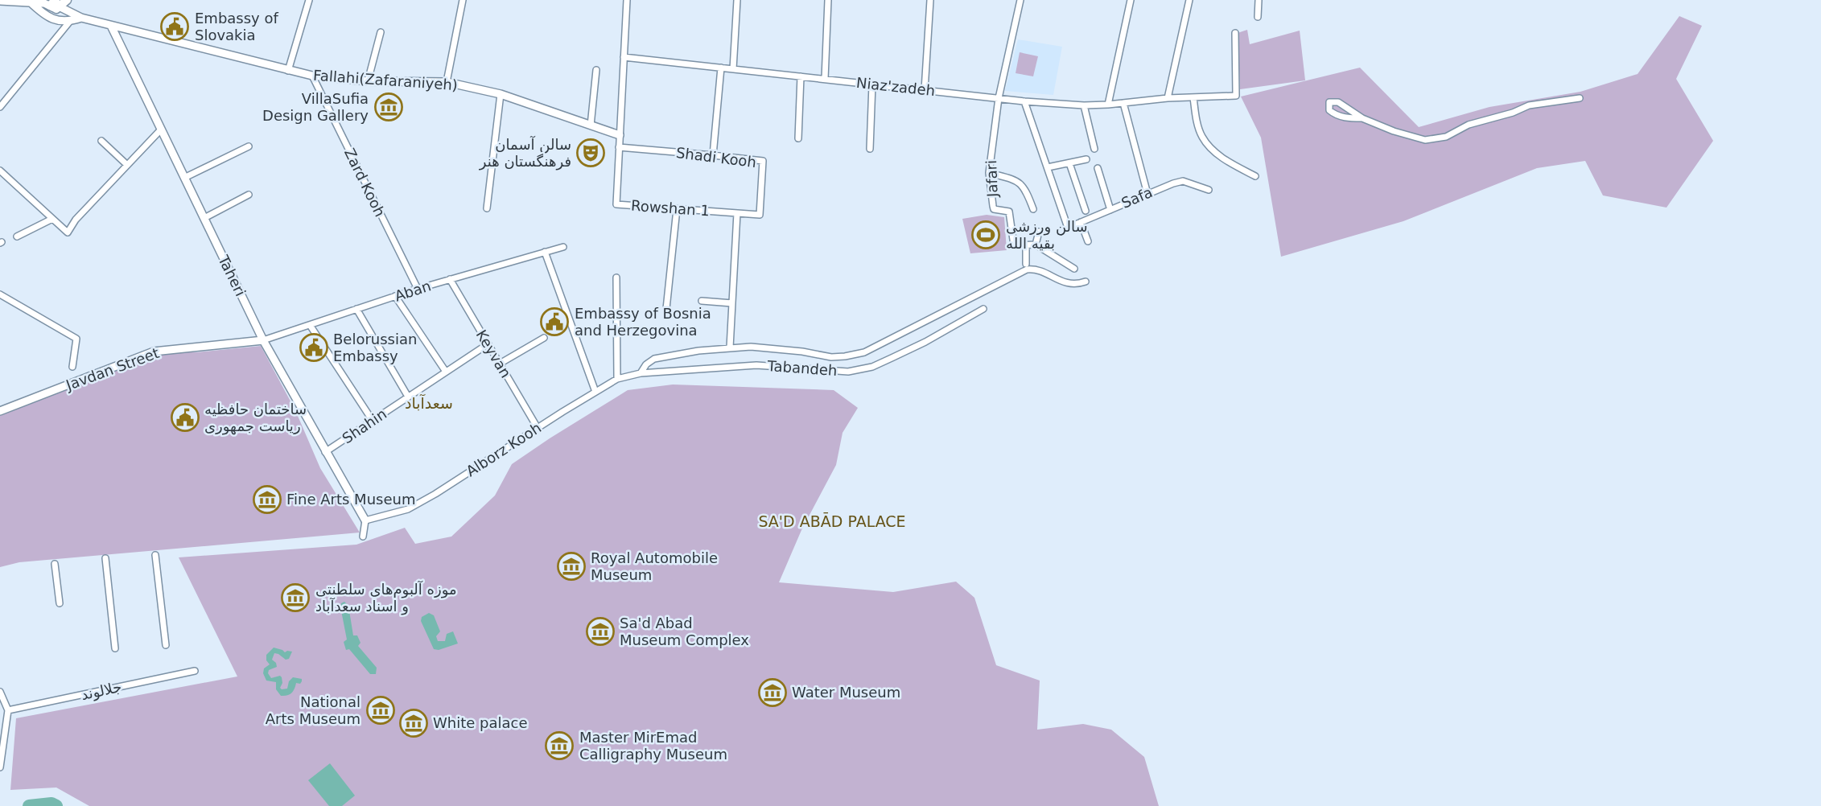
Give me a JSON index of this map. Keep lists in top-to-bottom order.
{
  "streets": {
    "street": [
      "Fallahi(Zafaraniyeh)",
      "Niaz'zadeh",
      "Shadi Kooh",
      "Jafari",
      "Zard Kooh",
      "Safa",
      "Rowshan 1",
      "Taheri",
      "Aban",
      "Keyvan",
      "Tabandeh",
      "Javdan Street",
      "Shahin",
      "Alborz Kooh",
      "جلالوند"
    ]
  },
  "crossings": [
    ["Fallahi(Zafaraniyeh)", "Zard Kooh"],
    ["Fallahi(Zafaraniyeh)", "Rowshan 1"],
    ["Fallahi(Zafaraniyeh)", "Taheri"],
    ["Niaz'zadeh", "Jafari"],
    ["Niaz'zadeh", "Rowshan 1"],
    ["Shadi Kooh", "Rowshan 1"],
    ["Zard Kooh", "Aban"],
    ["Taheri", "Aban"],
    ["Taheri", "Javdan Street"],
    ["Taheri", "Shahin"],
    ["Taheri", "Alborz Kooh"],
    ["Aban", "Keyvan"],
    ["Aban", "Javdan Street"],
    ["Keyvan", "Shahin"],
    ["Keyvan", "Alborz Kooh"],
    ["Tabandeh", "Alborz Kooh"]
  ],
  "districts": ["سعدآباد", "SA'D ABĀD PALACE"],
  "places": {
    "public building": [
      "Embassy of Slovakia",
      "Embassy of Bosnia and Herzegovina",
      "Belorussian Embassy",
      "ساختمان حافظیه ریاست جمهوری"
    ],
    "museum": [
      "VillaSufia Design Gallery",
      "Fine Arts Museum",
      "Royal Automobile Museum",
      "موزه آلبوم‌های سلطنتی و اسناد سعدآباد",
      "Sa'd Abad Museum Complex",
      "Water Museum",
      "National Arts Museum",
      "White palace",
      "Master MirEmad Calligraphy Museum"
    ],
    "theatre": ["سالن آسمان فرهنگستان هنر"],
    "sports": ["سالن ورزشی بقیه الله"]
  }
}
